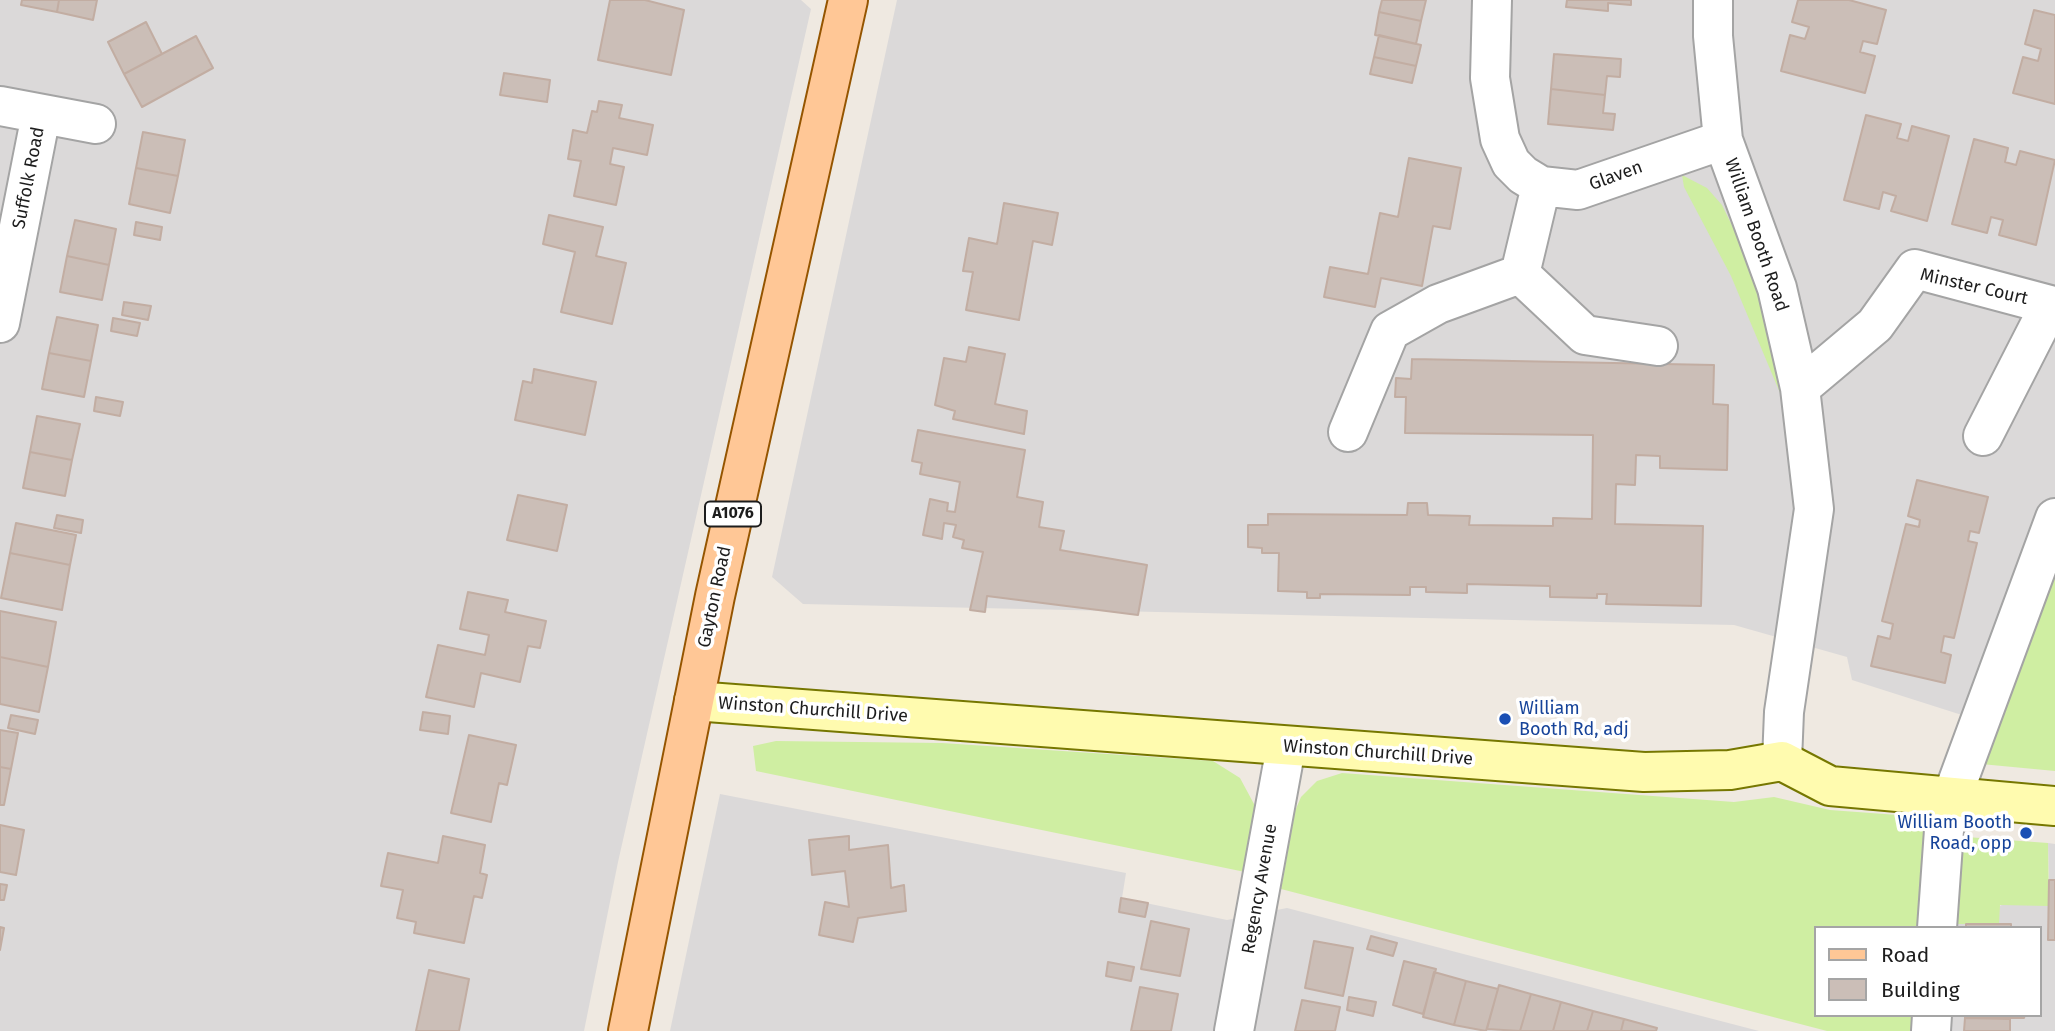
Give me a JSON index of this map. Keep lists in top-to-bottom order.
{
  "streets": {
    "main road": ["A1076", "Gayton Road"],
    "street": [
      "Glaven",
      "Suffolk Road",
      "William Booth Road",
      "Minster Court",
      "Winston Churchill Drive",
      "Regency Avenue"
    ]
  },
  "crossings": [
    ["Glaven", "William Booth Road"],
    ["William Booth Road", "Minster Court"],
    ["William Booth Road", "Winston Churchill Drive"],
    ["Gayton Road", "Winston Churchill Drive"],
    ["Winston Churchill Drive", "Regency Avenue"]
  ],
  "places": ["William Booth Rd, adj", "William Booth Road, opp"],
  "legend": ["Road", "Building"]
}
